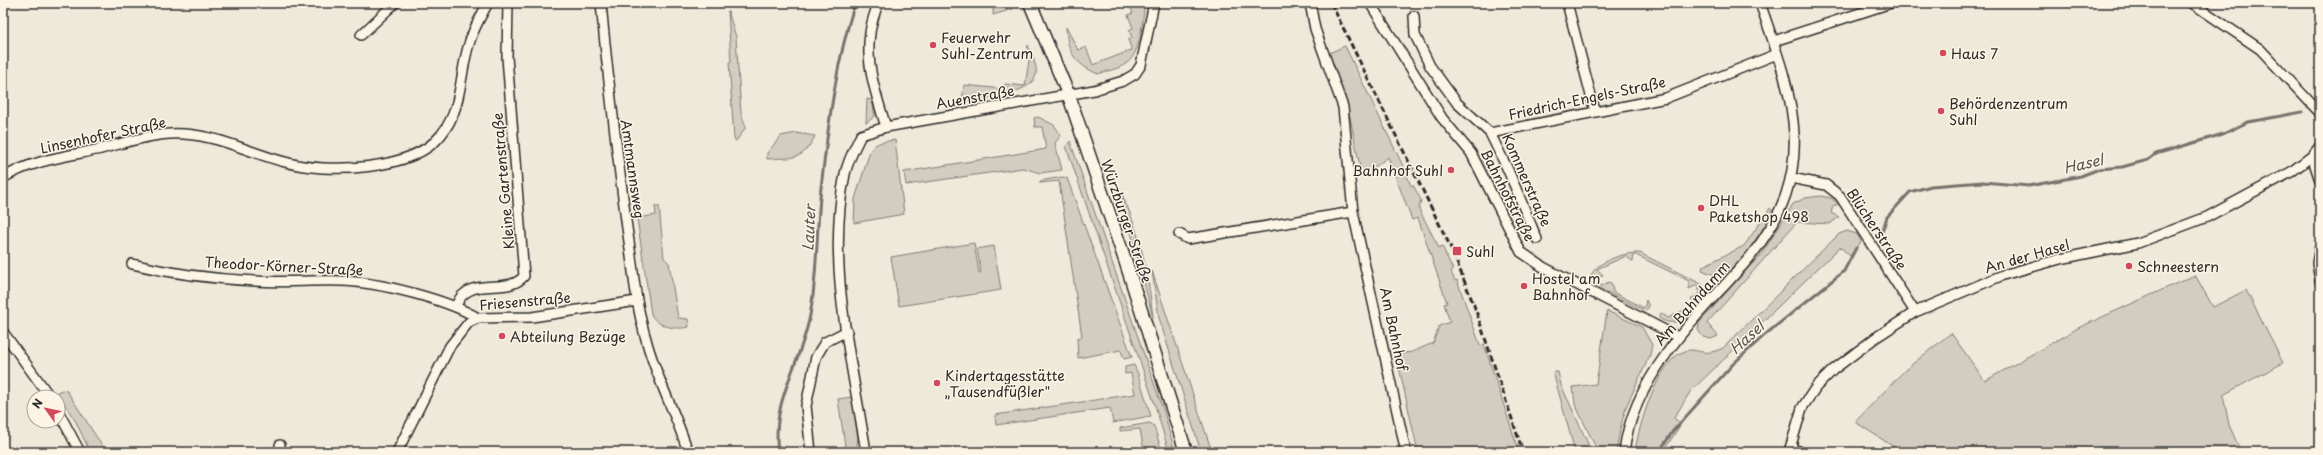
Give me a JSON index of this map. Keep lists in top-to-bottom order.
{
  "streets": {
    "main road": ["Würzburger Straße"],
    "street": [
      "Auenstraße",
      "Friedrich-Engels-Straße",
      "Linsenhofer Straße",
      "Amtmannsweg",
      "Kommerstraße",
      "Kleine Gartenstraße",
      "Bahnhofstraße",
      "Blücherstraße",
      "An der Hasel",
      "Theodor-Körner-Straße",
      "Friesenstraße",
      "Am Bahndamm",
      "Am Bahnhof"
    ]
  },
  "crossings": [
    ["Auenstraße", "Würzburger Straße"],
    ["Friedrich-Engels-Straße", "Kommerstraße"],
    ["Amtmannsweg", "Friesenstraße"],
    ["Kleine Gartenstraße", "Theodor-Körner-Straße"],
    ["Bahnhofstraße", "Am Bahndamm"],
    ["Blücherstraße", "An der Hasel"],
    ["Blücherstraße", "Am Bahndamm"],
    ["Theodor-Körner-Straße", "Friesenstraße"]
  ],
  "water": ["Hasel", "Lauter"],
  "places": {
    "other": [
      "Feuerwehr Suhl-Zentrum",
      "Haus 7",
      "Behördenzentrum Suhl",
      "Bahnhof Suhl",
      "DHL Paketshop 498",
      "Schneestern",
      "Hostel am Bahnhof",
      "Abteilung Bezüge",
      "Kindertagesstätte „Tausendfüßler\""
    ],
    "transit": ["Suhl"]
  },
  "north": "top left"
}
